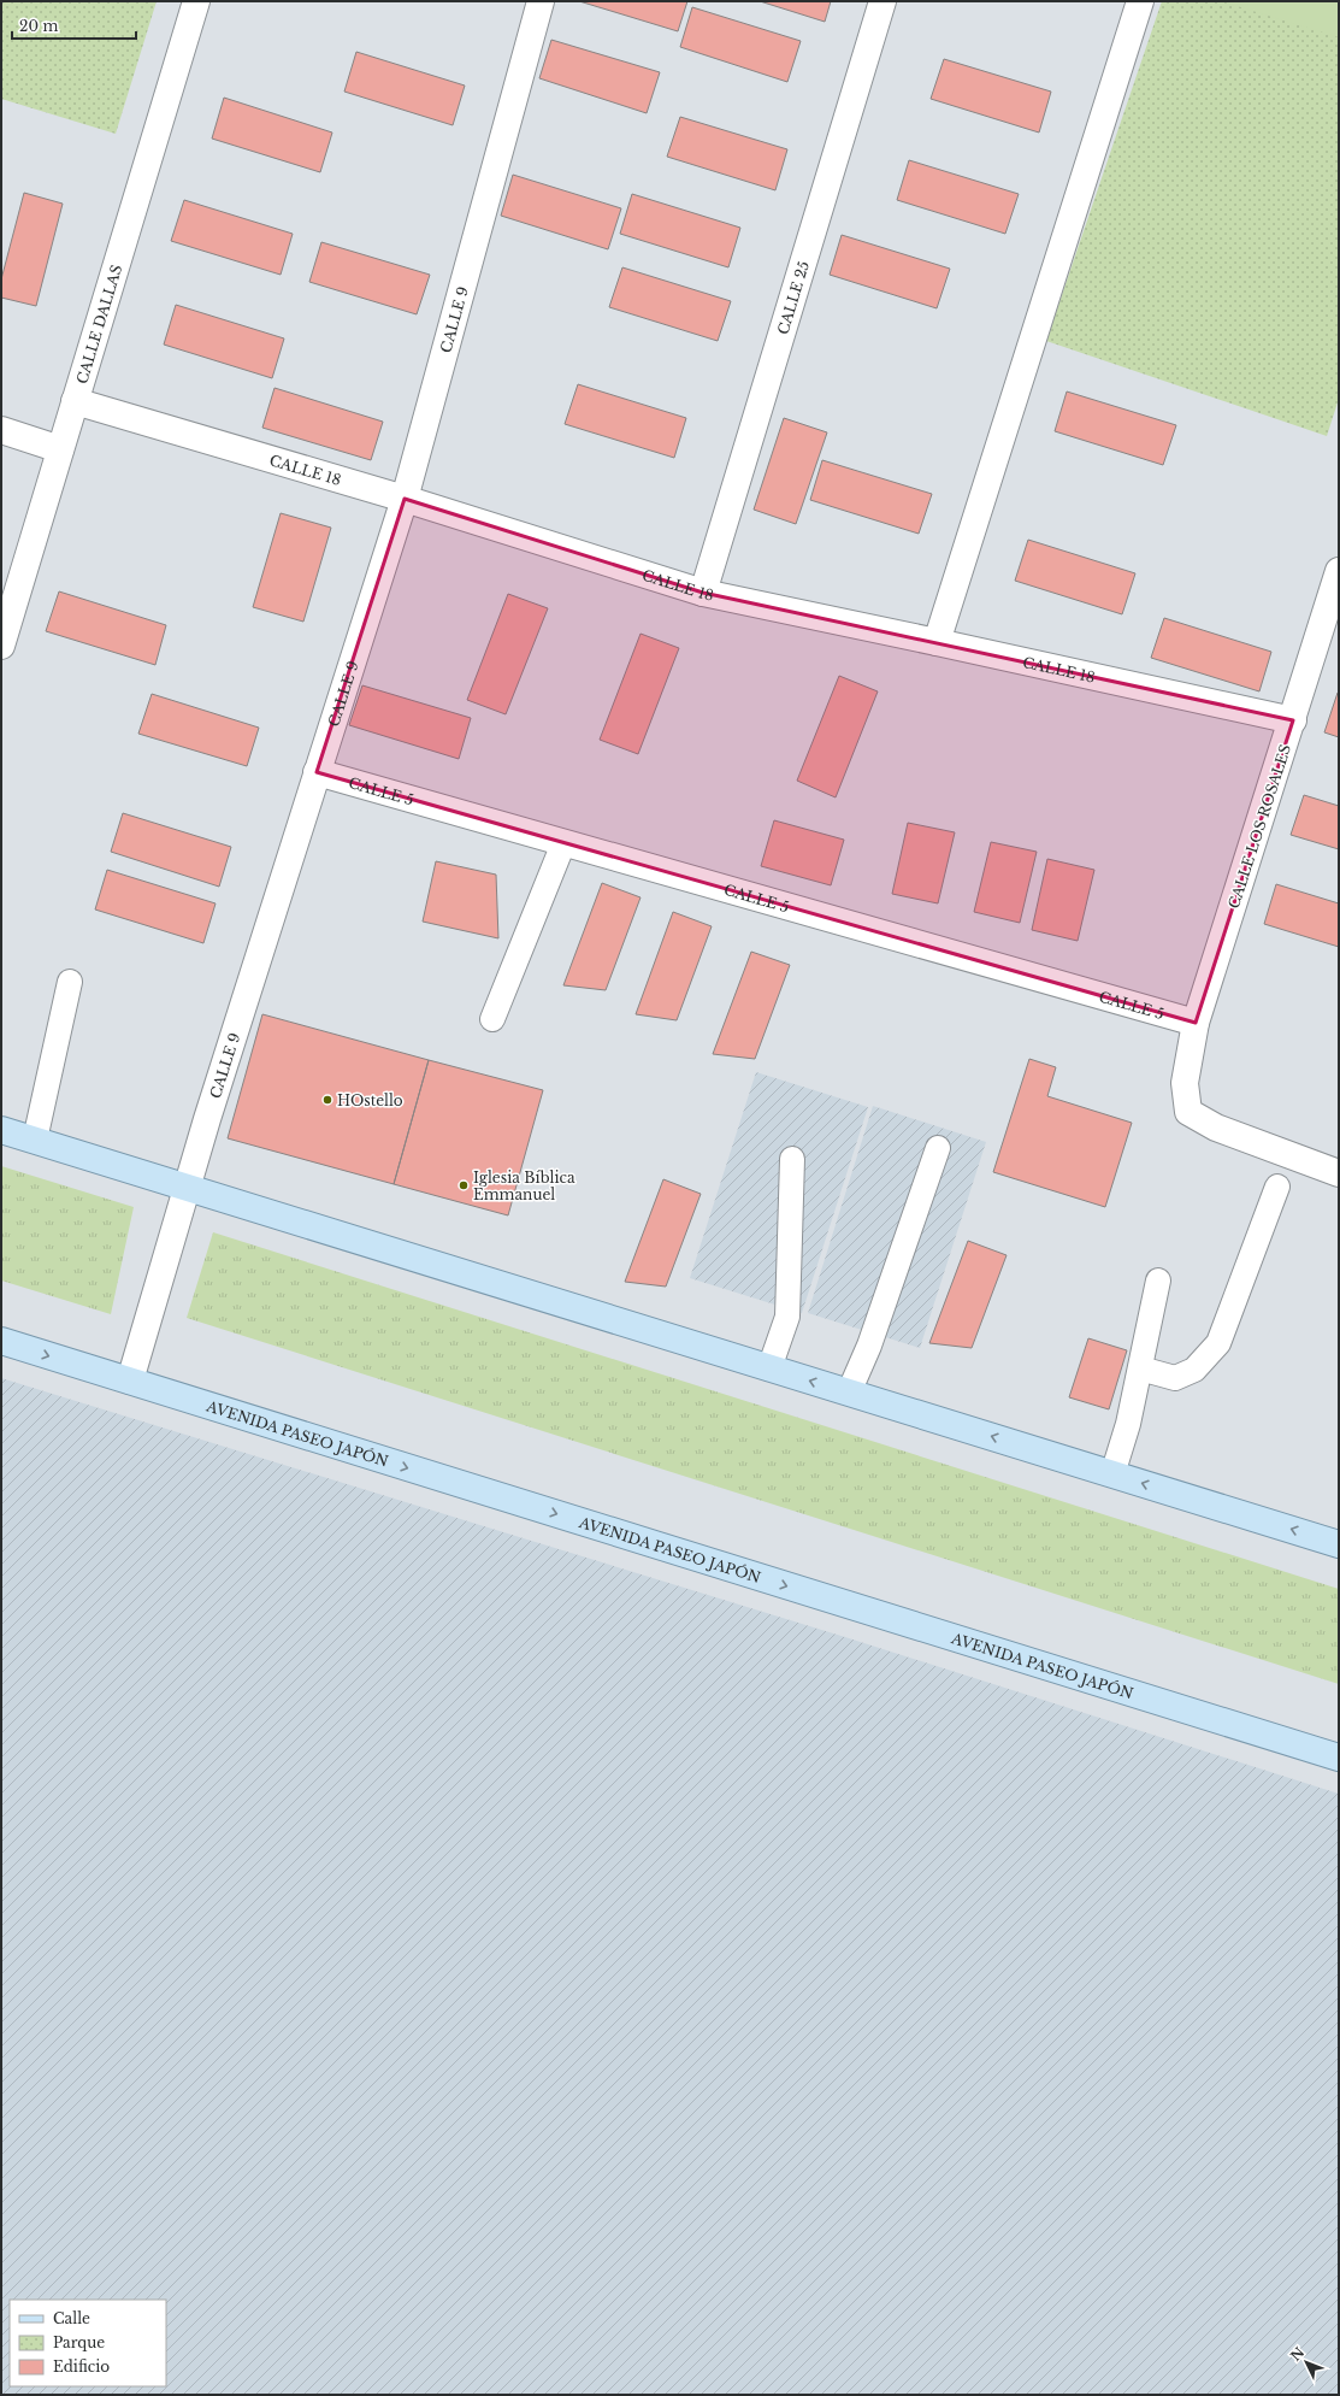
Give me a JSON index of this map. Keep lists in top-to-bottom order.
{
  "streets": {
    "main road": ["AVENIDA PASEO JAPÓN"],
    "street": [
      "CALLE 25",
      "CALLE 9",
      "CALLE DALLAS",
      "CALLE 18",
      "CALLE 5",
      "CALLE LOS ROSALES"
    ]
  },
  "crossings": [
    ["CALLE 25", "CALLE 18"],
    ["CALLE 9", "CALLE 18"],
    ["CALLE 9", "CALLE 5"],
    ["CALLE 9", "AVENIDA PASEO JAPÓN"],
    ["CALLE DALLAS", "CALLE 18"],
    ["CALLE 18", "CALLE LOS ROSALES"],
    ["CALLE 5", "CALLE LOS ROSALES"]
  ],
  "places": ["HOstello", "Iglesia Bíblica Emmanuel"],
  "legend": ["Calle", "Parque", "Edificio"],
  "scale_bar": "20 m",
  "north": "top left"
}
